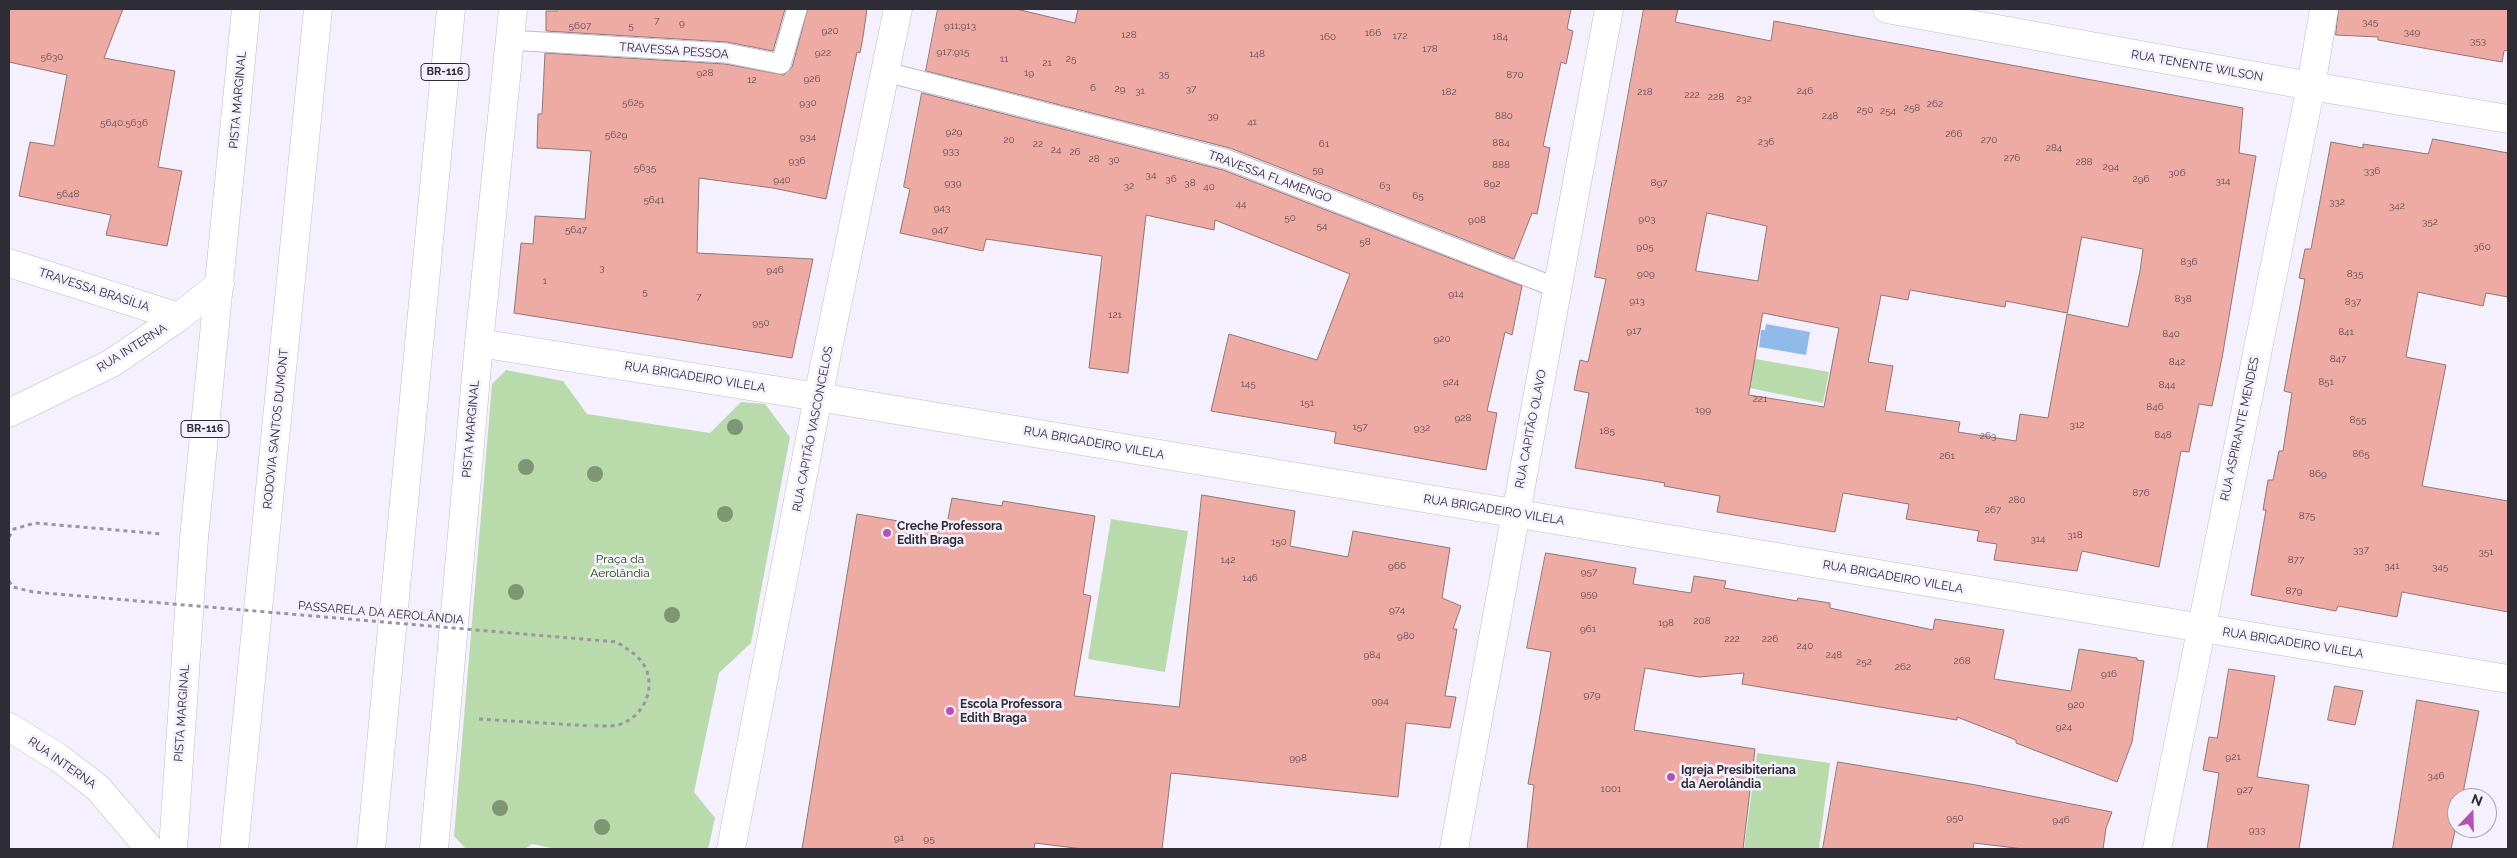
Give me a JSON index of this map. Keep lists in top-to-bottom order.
{
  "streets": {
    "main road": [
      "RUA TENENTE WILSON",
      "BR-116",
      "PISTA MARGINAL",
      "TRAVESSA BRASÍLIA",
      "RUA INTERNA",
      "RUA BRIGADEIRO VILELA",
      "RODOVIA SANTOS DUMONT",
      "RUA CAPITÃO VASCONCELOS",
      "RUA CAPITÃO OLAVO",
      "RUA ASPIRANTE MENDES"
    ],
    "lane": ["TRAVESSA PESSOA", "TRAVESSA FLAMENGO"],
    "path": ["PASSARELA DA AEROLÂNDIA"]
  },
  "crossings": [
    ["TRAVESSA PESSOA", "PISTA MARGINAL"],
    ["RUA TENENTE WILSON", "RUA ASPIRANTE MENDES"],
    ["PISTA MARGINAL", "RUA INTERNA"],
    ["PISTA MARGINAL", "RUA BRIGADEIRO VILELA"],
    ["PISTA MARGINAL", "PASSARELA DA AEROLÂNDIA"],
    ["TRAVESSA FLAMENGO", "RUA CAPITÃO VASCONCELOS"],
    ["TRAVESSA FLAMENGO", "RUA CAPITÃO OLAVO"],
    ["TRAVESSA BRASÍLIA", "RUA INTERNA"],
    ["RUA BRIGADEIRO VILELA", "RUA CAPITÃO VASCONCELOS"],
    ["RUA BRIGADEIRO VILELA", "RUA CAPITÃO OLAVO"],
    ["RUA BRIGADEIRO VILELA", "RUA ASPIRANTE MENDES"]
  ],
  "parks": ["Praça da Aerolândia"],
  "places": ["Creche Professora Edith Braga", "Escola Professora Edith Braga", "Igreja Presibiteriana da Aerolândia"],
  "house_numbers": [
    "7",
    "345",
    "9",
    "5607",
    "5",
    "911;913",
    "920",
    "349",
    "166",
    "128",
    "172",
    "160",
    "184",
    "353",
    "178",
    "917;915",
    "922",
    "148",
    "5630",
    "11",
    "25",
    "21",
    "928",
    "19",
    "35",
    "870",
    "926",
    "12",
    "6",
    "29",
    "37",
    "31",
    "246",
    "182",
    "218",
    "222",
    "228",
    "232",
    "5625",
    "930",
    "262",
    "258",
    "250",
    "254",
    "39",
    "880",
    "248",
    "41",
    "5640;5636",
    "929",
    "266",
    "5629",
    "934",
    "20",
    "270",
    "236",
    "884",
    "22",
    "61",
    "284",
    "24",
    "933",
    "26",
    "276",
    "28",
    "30",
    "936",
    "288",
    "888",
    "294",
    "5635",
    "59",
    "336",
    "306",
    "34",
    "36",
    "296",
    "940",
    "314",
    "939",
    "38",
    "897",
    "892",
    "32",
    "63",
    "40",
    "5648",
    "65",
    "5641",
    "332",
    "44",
    "342",
    "943",
    "50",
    "903",
    "908",
    "352",
    "54",
    "5647",
    "947",
    "58",
    "905",
    "360",
    "836",
    "3",
    "946",
    "909",
    "835",
    "1",
    "5",
    "914",
    "7",
    "838",
    "913",
    "837",
    "121",
    "950",
    "917",
    "841",
    "840",
    "920",
    "847",
    "842",
    "924",
    "851",
    "145",
    "844",
    "221",
    "151",
    "846",
    "199",
    "928",
    "855",
    "312",
    "157",
    "932",
    "185",
    "848",
    "263",
    "865",
    "261",
    "869",
    "876",
    "280",
    "267",
    "875",
    "318",
    "314",
    "150",
    "337",
    "351",
    "142",
    "877",
    "966",
    "341",
    "345",
    "957",
    "146",
    "879",
    "959",
    "974",
    "208",
    "198",
    "961",
    "980",
    "222",
    "226",
    "240",
    "984",
    "248",
    "268",
    "252",
    "262",
    "916",
    "979",
    "994",
    "920",
    "924",
    "921",
    "998",
    "346",
    "1001",
    "927",
    "950",
    "946",
    "933",
    "91",
    "95"
  ],
  "north": "top"
}
